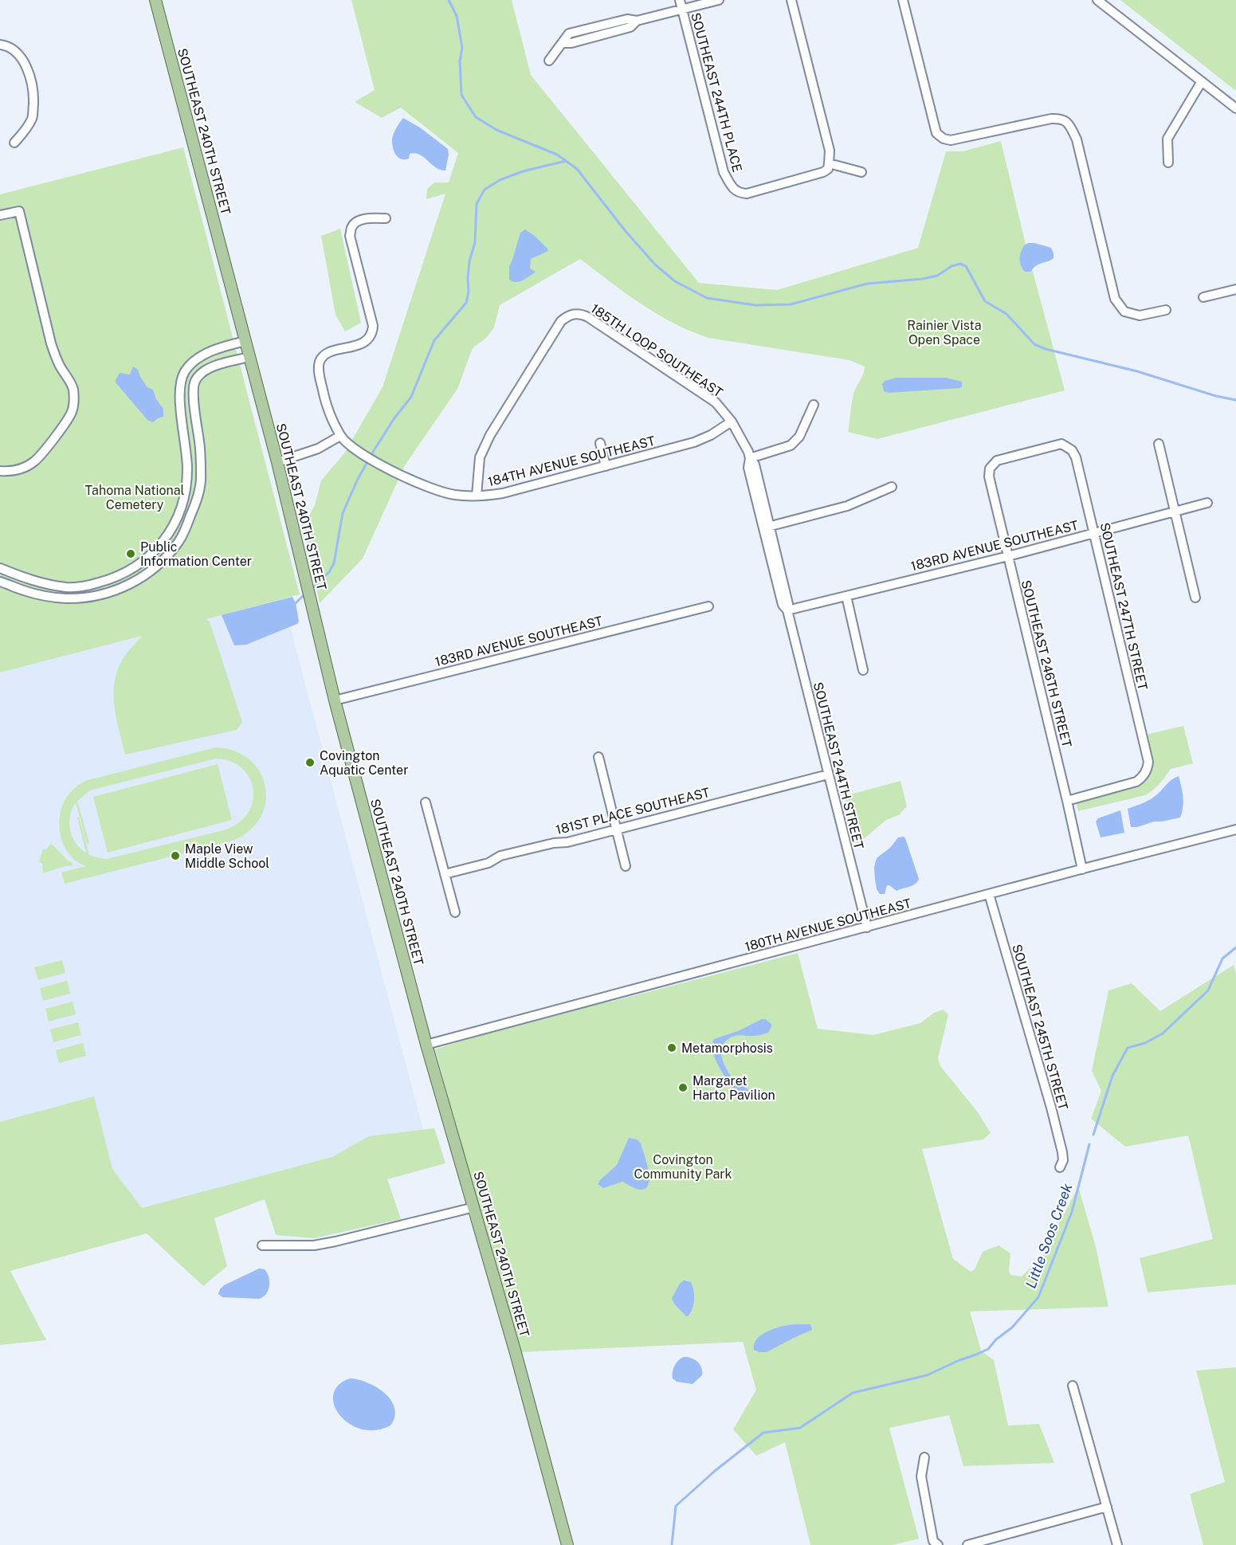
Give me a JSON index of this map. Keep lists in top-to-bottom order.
{
  "streets": {
    "main road": ["SOUTHEAST 240TH STREET"],
    "street": [
      "SOUTHEAST 244TH PLACE",
      "185TH LOOP SOUTHEAST",
      "184TH AVENUE SOUTHEAST",
      "183RD AVENUE SOUTHEAST",
      "SOUTHEAST 247TH STREET",
      "SOUTHEAST 246TH STREET",
      "SOUTHEAST 244TH STREET",
      "181ST PLACE SOUTHEAST",
      "180TH AVENUE SOUTHEAST",
      "SOUTHEAST 245TH STREET"
    ]
  },
  "crossings": [
    ["SOUTHEAST 240TH STREET", "183RD AVENUE SOUTHEAST"],
    ["SOUTHEAST 240TH STREET", "180TH AVENUE SOUTHEAST"],
    ["185TH LOOP SOUTHEAST", "184TH AVENUE SOUTHEAST"],
    ["185TH LOOP SOUTHEAST", "SOUTHEAST 244TH STREET"],
    ["184TH AVENUE SOUTHEAST", "SOUTHEAST 244TH STREET"],
    ["183RD AVENUE SOUTHEAST", "SOUTHEAST 247TH STREET"],
    ["183RD AVENUE SOUTHEAST", "SOUTHEAST 246TH STREET"],
    ["183RD AVENUE SOUTHEAST", "SOUTHEAST 244TH STREET"],
    ["SOUTHEAST 247TH STREET", "SOUTHEAST 246TH STREET"],
    ["SOUTHEAST 246TH STREET", "180TH AVENUE SOUTHEAST"],
    ["SOUTHEAST 244TH STREET", "181ST PLACE SOUTHEAST"],
    ["SOUTHEAST 244TH STREET", "180TH AVENUE SOUTHEAST"],
    ["180TH AVENUE SOUTHEAST", "SOUTHEAST 245TH STREET"]
  ],
  "water": ["Little Soos Creek"],
  "parks": ["Rainier Vista Open Space", "Tahoma National Cemetery", "Covington Community Park"],
  "places": [
    "Public Information Center",
    "Covington Aquatic Center",
    "Maple View Middle School",
    "Metamorphosis",
    "Margaret Harto Pavilion"
  ]
}
